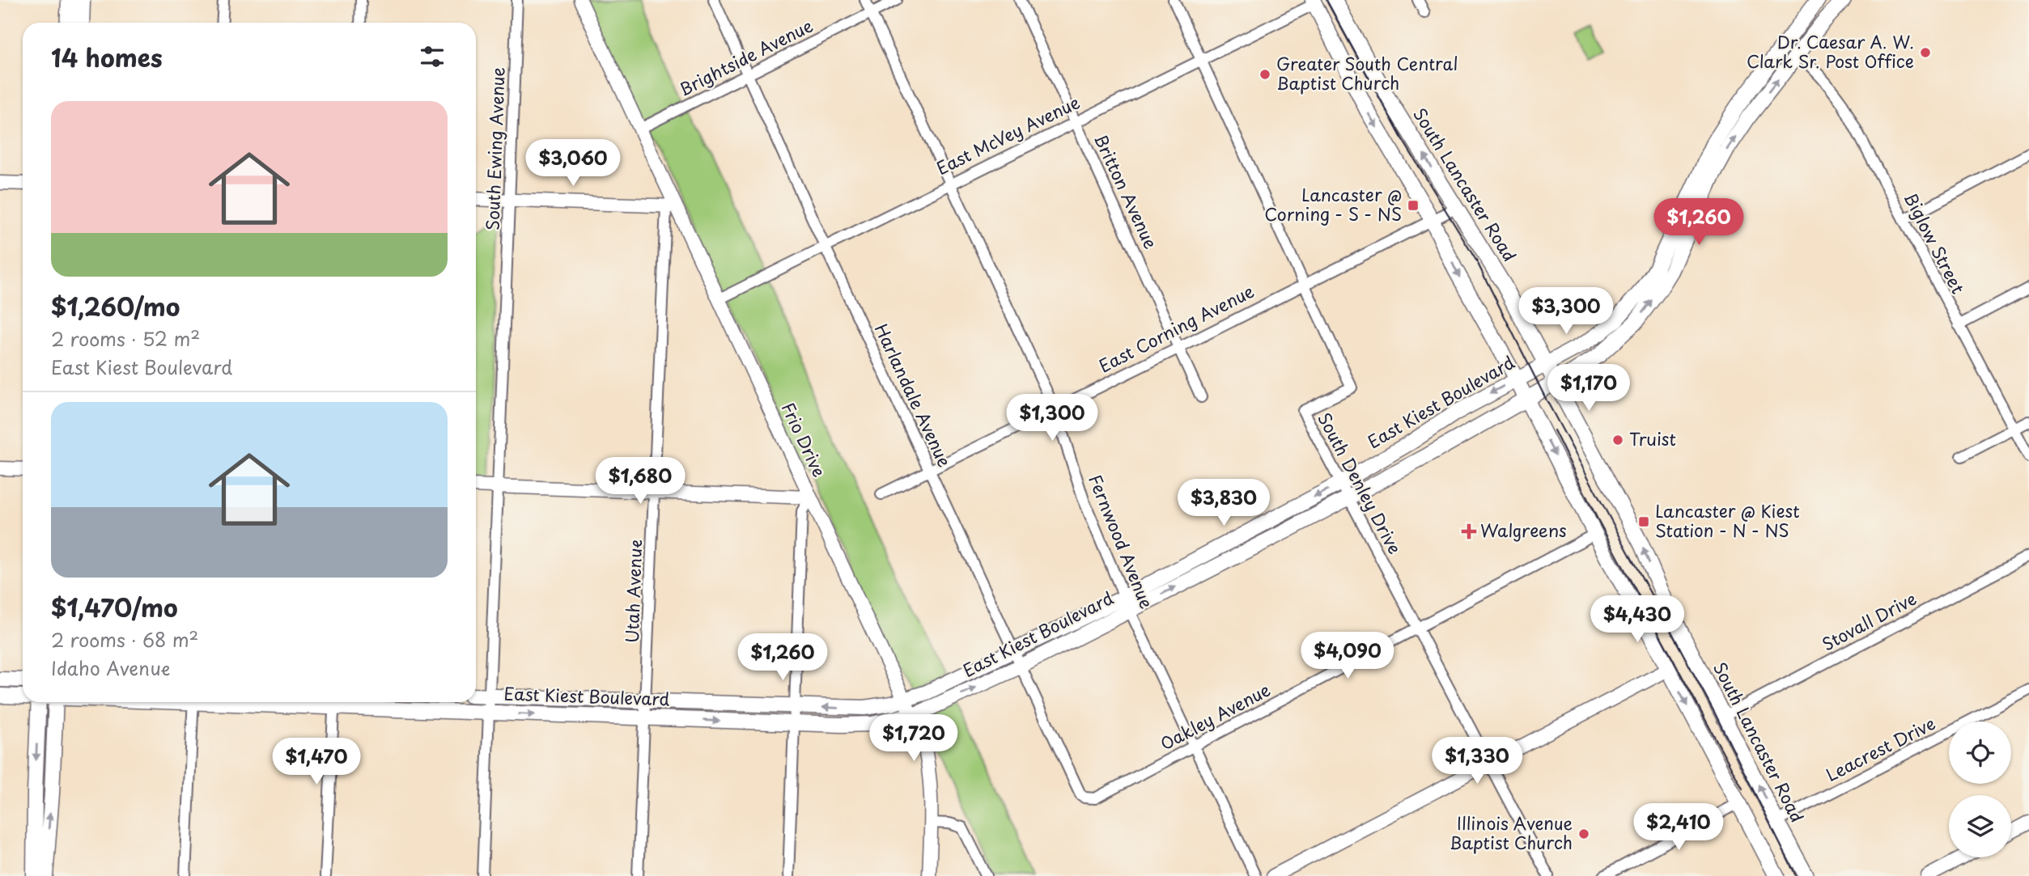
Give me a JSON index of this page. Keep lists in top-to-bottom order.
{
  "streets": {
    "main road": ["South Lancaster Road", "East Kiest Boulevard"],
    "street": [
      "Brightside Avenue",
      "East McVey Avenue",
      "South Ewing Avenue",
      "Britton Avenue",
      "Biglow Street",
      "East Corning Avenue",
      "Harlandale Avenue",
      "Frio Drive",
      "South Denley Drive",
      "Fernwood Avenue",
      "Utah Avenue",
      "Stovall Drive",
      "Oakley Avenue",
      "Leacrest Drive"
    ]
  },
  "crossings": [
    ["Brightside Avenue", "Harlandale Avenue"],
    ["Brightside Avenue", "Frio Drive"],
    ["Brightside Avenue", "Fernwood Avenue"],
    ["East McVey Avenue", "Britton Avenue"],
    ["East McVey Avenue", "Harlandale Avenue"],
    ["East McVey Avenue", "Frio Drive"],
    ["East McVey Avenue", "South Denley Drive"],
    ["East McVey Avenue", "Fernwood Avenue"],
    ["South Ewing Avenue", "East Kiest Boulevard"],
    ["South Lancaster Road", "East Corning Avenue"],
    ["South Lancaster Road", "East Kiest Boulevard"],
    ["South Lancaster Road", "Stovall Drive"],
    ["South Lancaster Road", "Leacrest Drive"],
    ["Britton Avenue", "East Corning Avenue"],
    ["Biglow Street", "East Kiest Boulevard"],
    ["East Corning Avenue", "Harlandale Avenue"],
    ["East Corning Avenue", "South Denley Drive"],
    ["East Corning Avenue", "Fernwood Avenue"],
    ["Harlandale Avenue", "East Kiest Boulevard"],
    ["Harlandale Avenue", "Oakley Avenue"],
    ["East Kiest Boulevard", "Frio Drive"],
    ["East Kiest Boulevard", "South Denley Drive"],
    ["East Kiest Boulevard", "Fernwood Avenue"],
    ["East Kiest Boulevard", "Utah Avenue"],
    ["Frio Drive", "Utah Avenue"],
    ["South Denley Drive", "Oakley Avenue"],
    ["Fernwood Avenue", "Oakley Avenue"]
  ],
  "places": {
    "other": [
      "Dr. Caesar A. W. Clark Sr. Post Office",
      "Greater South Central Baptist Church",
      "Truist",
      "Illinois Avenue Baptist Church"
    ],
    "transit": ["Lancaster @ Corning - S - NS", "Lancaster @ Kiest Station - N - NS"],
    "health": ["Walgreens"]
  },
  "page": {
    "heading": "14 homes",
    "list": [
      {
        "name": "$1,260/mo",
        "note": "2 rooms · 52 m² · East Kiest Boulevard"
      },
      {
        "name": "$1,470/mo",
        "note": "2 rooms · 68 m² · Idaho Avenue"
      }
    ],
    "price": [
      "$3,060",
      "$1,260",
      "$3,300",
      "$1,170",
      "$1,300",
      "$1,680",
      "$3,830",
      "$4,430",
      "$4,090",
      "$1,260",
      "$1,720",
      "$1,330",
      "$1,470",
      "$2,410"
    ]
  }
}
